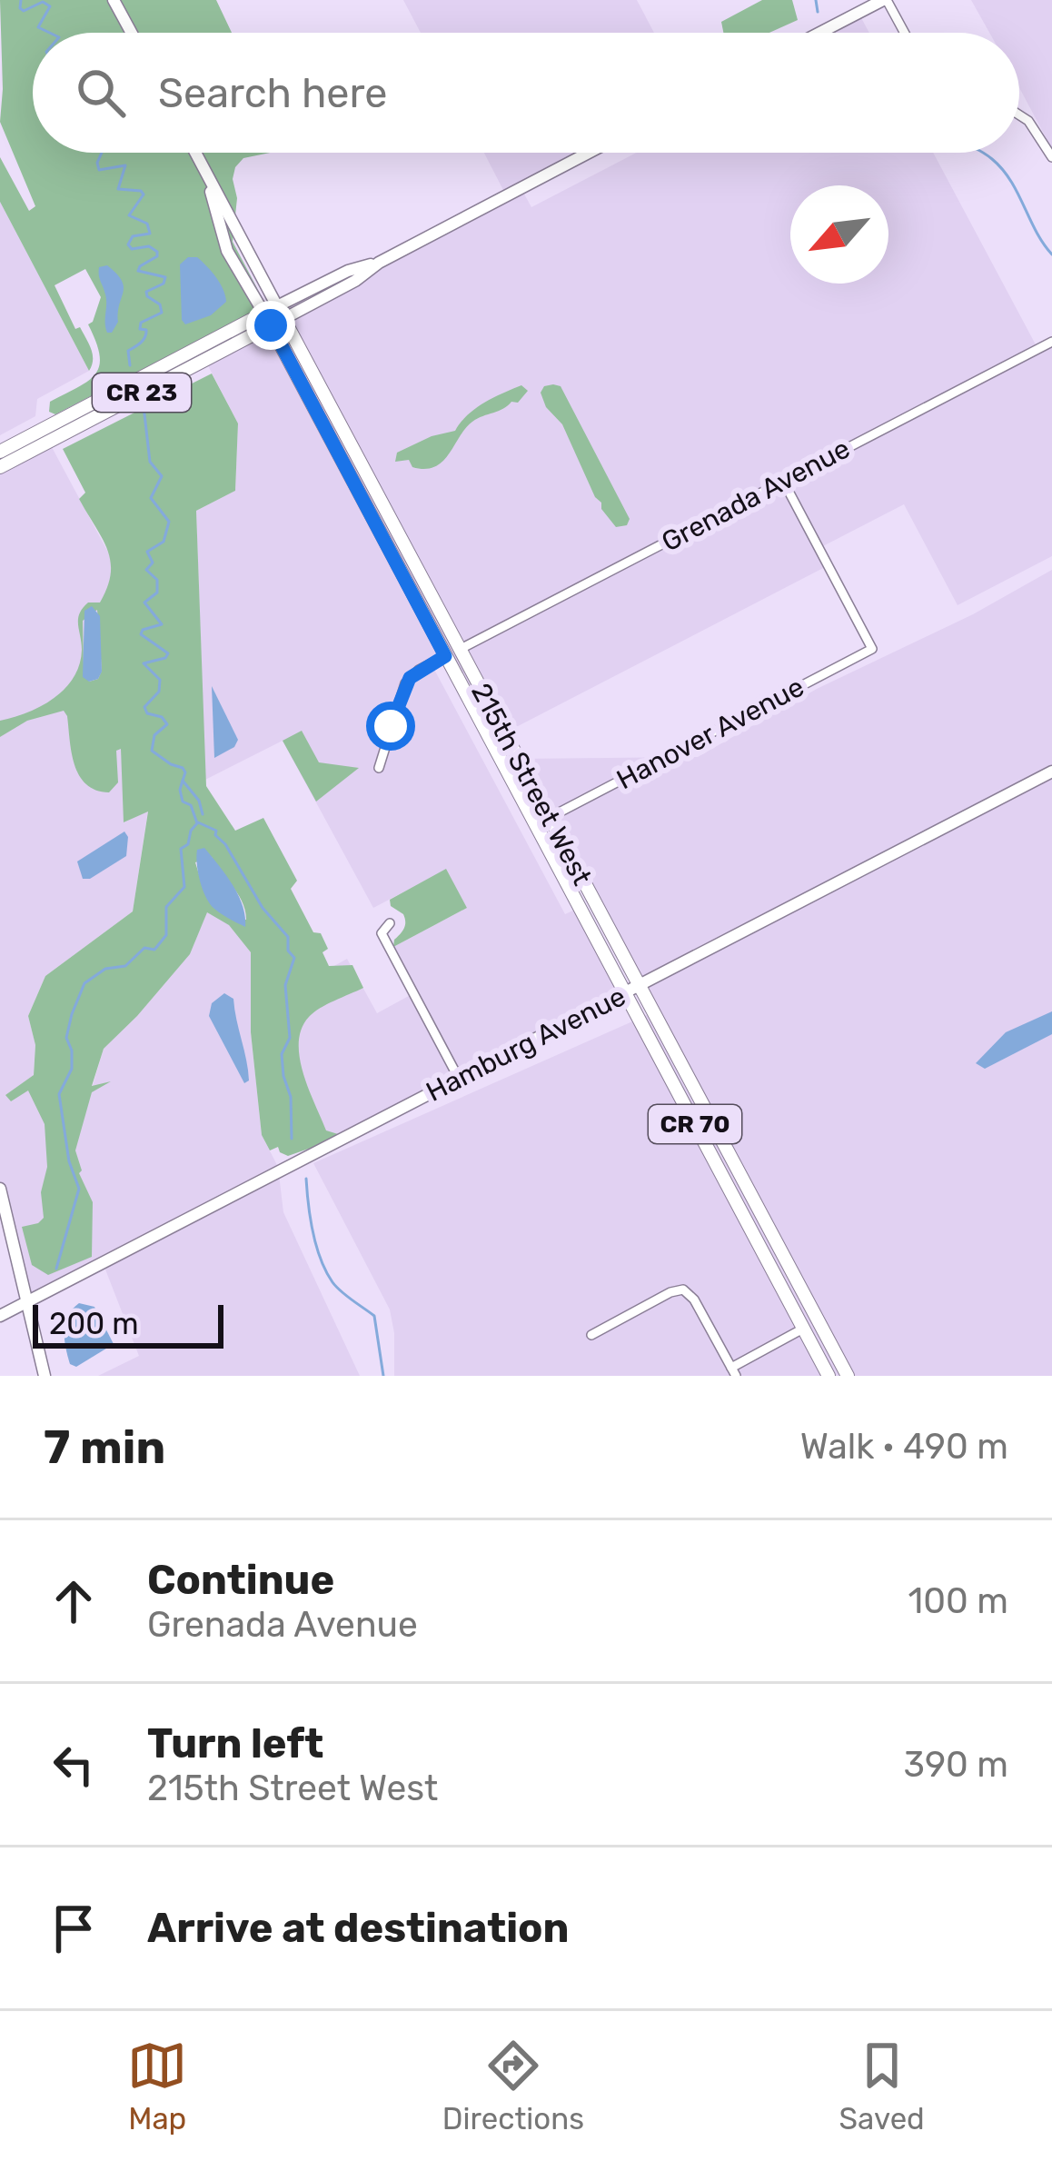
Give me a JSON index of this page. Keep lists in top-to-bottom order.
{
  "streets": {
    "main road": ["CR 23", "215th Street West", "CR 70"],
    "street": ["Grenada Avenue", "Hanover Avenue", "Hamburg Avenue"]
  },
  "crossings": [
    ["CR 23", "215th Street West"],
    ["Grenada Avenue", "Hanover Avenue"],
    ["Grenada Avenue", "215th Street West"],
    ["Hanover Avenue", "215th Street West"],
    ["215th Street West", "Hamburg Avenue"]
  ],
  "scale_bar": "200 m",
  "north": "bottom left",
  "page": {
    "search": "Search here",
    "scale": "200 m",
    "heading": ["7 min", "Walk · 490 m"],
    "list": [
      ["Continue", "Grenada Avenue", "100 m"],
      ["Turn left", "215th Street West", "390 m"],
      "Arrive at destination"
    ],
    "nav": ["Map", "Directions", "Saved"]
  }
}
